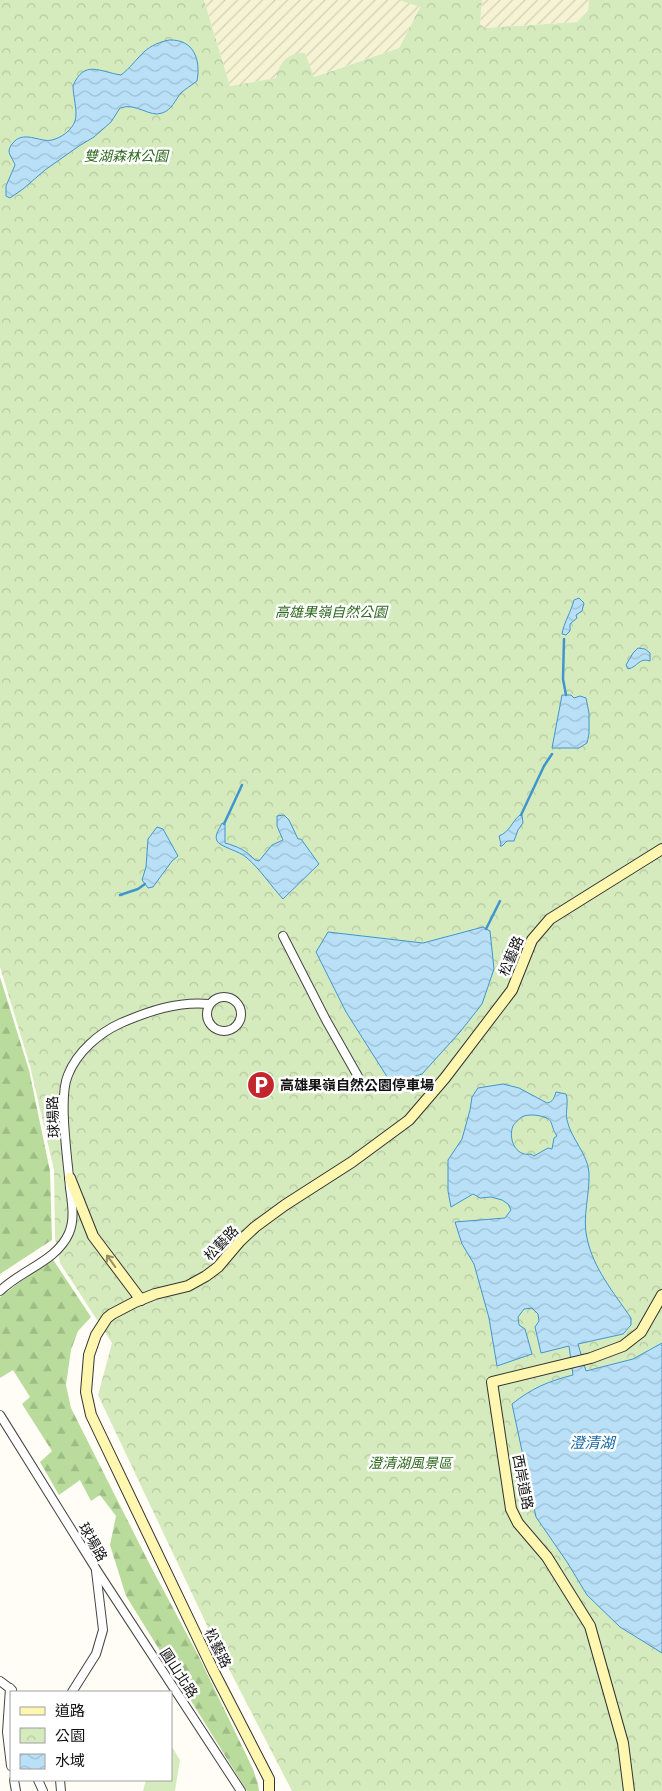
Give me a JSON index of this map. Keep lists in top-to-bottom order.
{
  "streets": {
    "street": [
      "松藝路",
      "球場路",
      "西岸道路",
      "圓山北路"
    ]
  },
  "crossings": [
    ["球場路", "圓山北路"]
  ],
  "water": ["澄清湖"],
  "parks": ["雙湖森林公園", "高雄果嶺自然公園", "澄清湖風景區"],
  "places": {
    "parking": ["高雄果嶺自然公園停車場"]
  },
  "legend": ["道路", "公園", "水域"]
}
